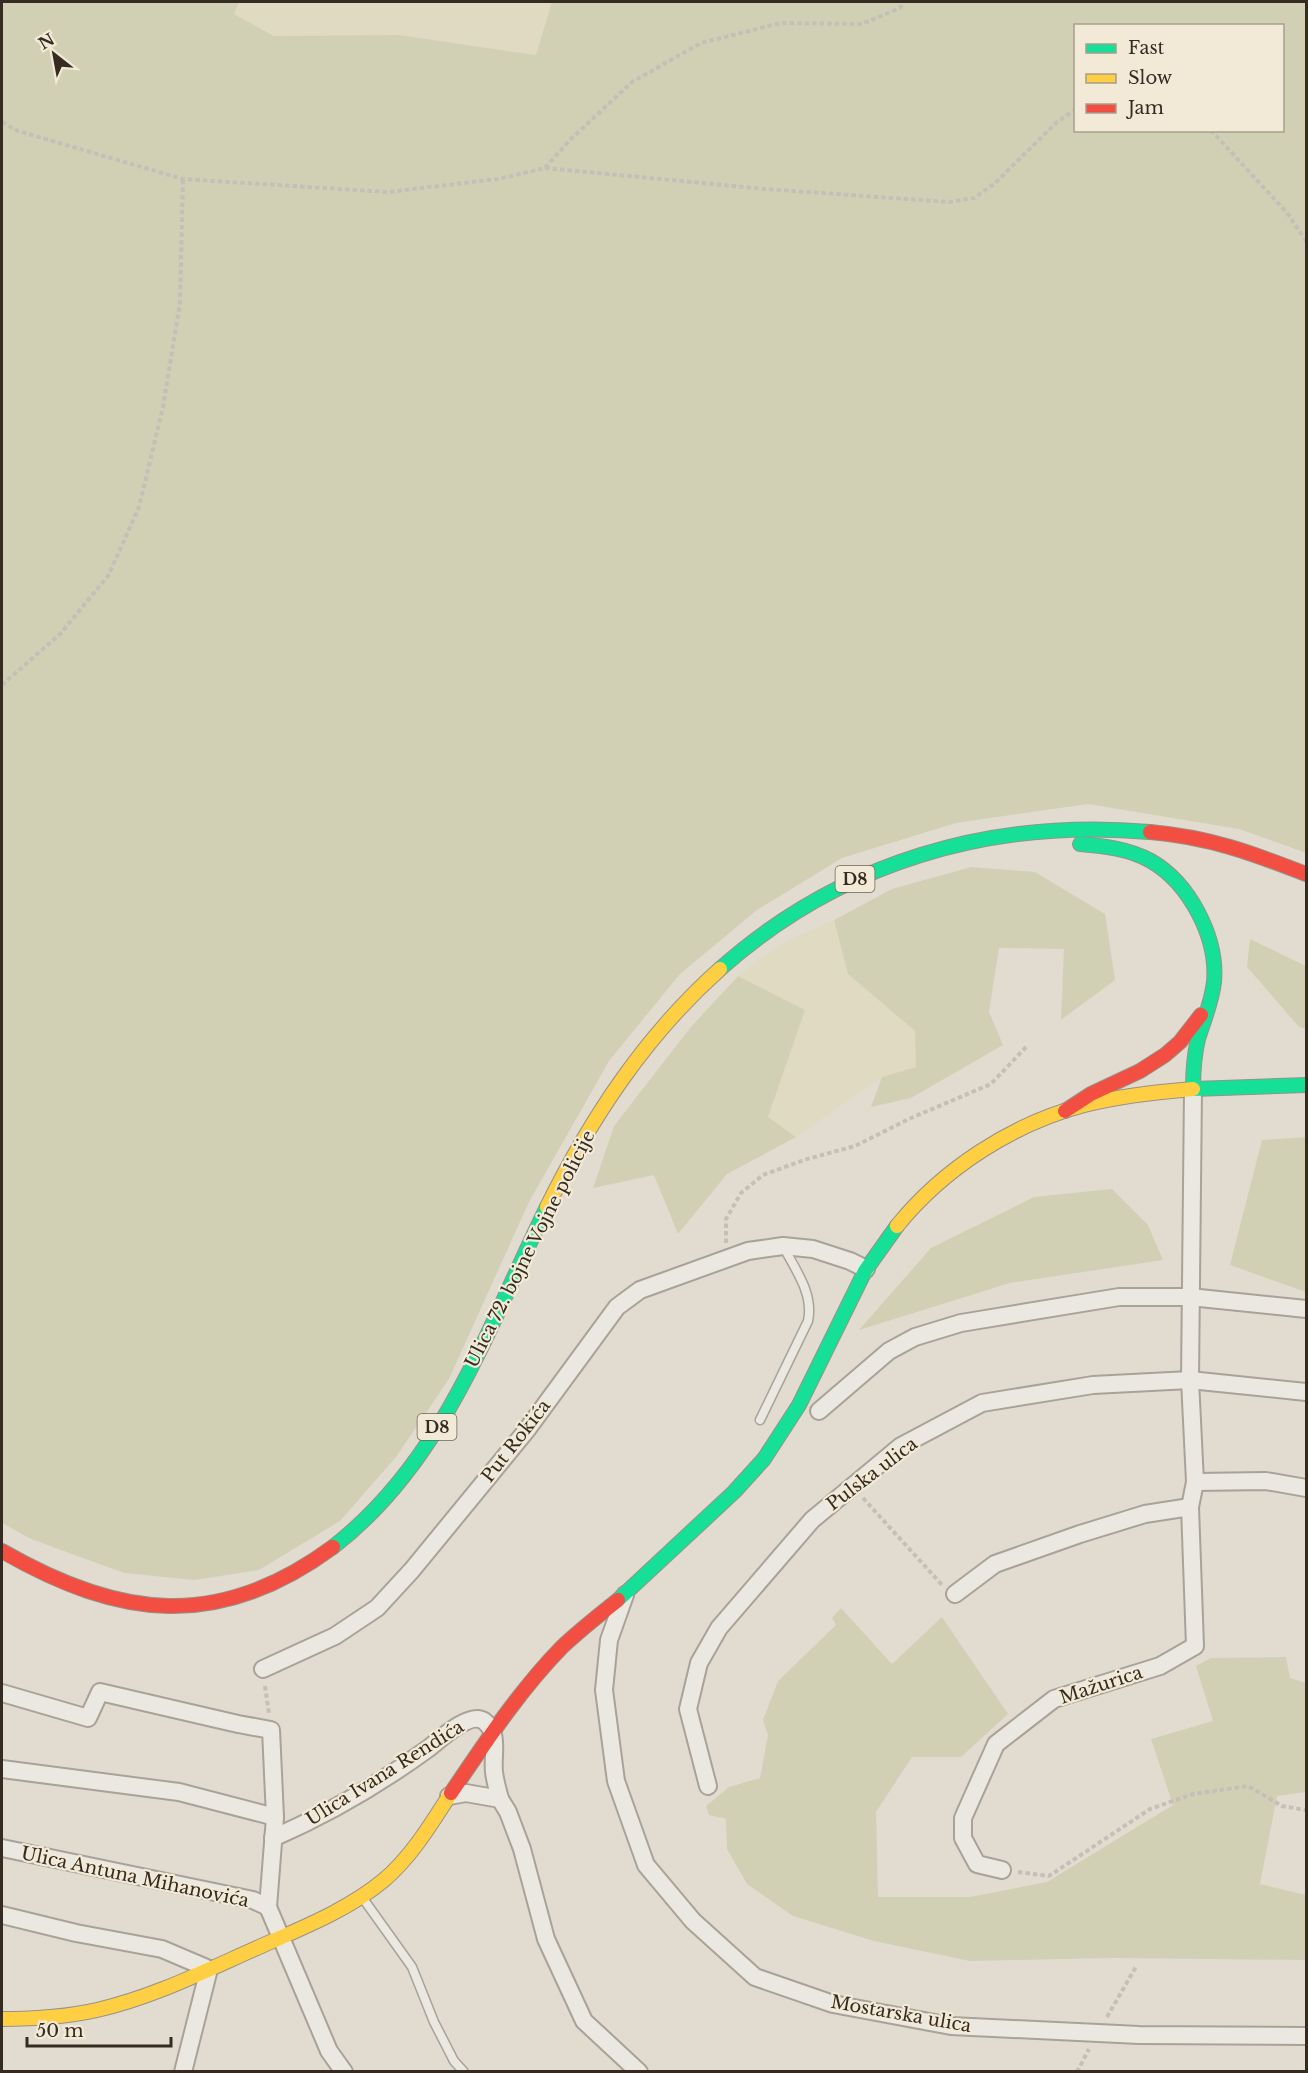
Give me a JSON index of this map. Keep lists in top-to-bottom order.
{
  "streets": {
    "main road": ["D8", "Ulica 72. bojne Vojne policije"],
    "street": [
      "Put Rokića",
      "Pulska ulica",
      "Mažurica",
      "Ulica Ivana Rendića",
      "Ulica Antuna Mihanovića",
      "Mostarska ulica"
    ]
  },
  "crossings": [
    ["Pulska ulica", "Mažurica"]
  ],
  "legend": ["Fast", "Slow", "Jam"],
  "scale_bar": "50 m",
  "north": "top left"
}
